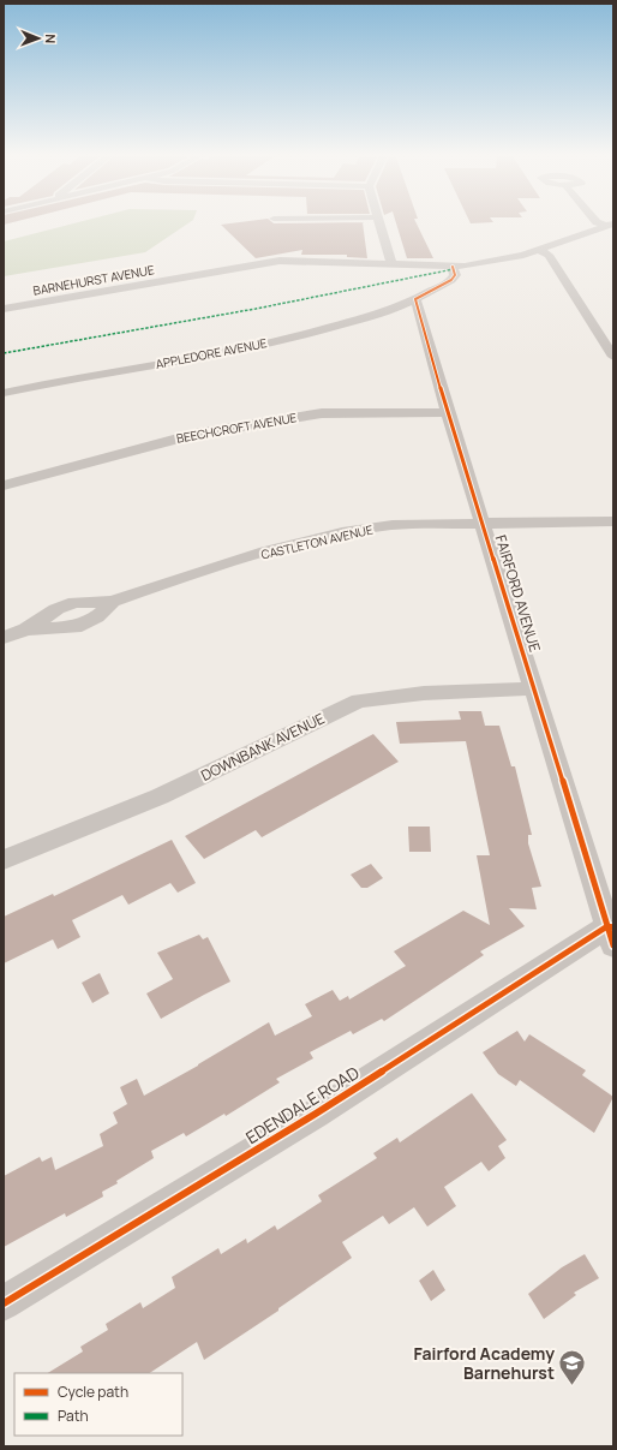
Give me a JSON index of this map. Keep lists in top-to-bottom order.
{
  "streets": {
    "street": [
      "BARNEHURST AVENUE",
      "APPLEDORE AVENUE",
      "BEECHCROFT AVENUE",
      "CASTLETON AVENUE",
      "FAIRFORD AVENUE",
      "DOWNBANK AVENUE",
      "EDENDALE ROAD"
    ]
  },
  "crossings": [
    ["APPLEDORE AVENUE", "FAIRFORD AVENUE"],
    ["BEECHCROFT AVENUE", "FAIRFORD AVENUE"],
    ["CASTLETON AVENUE", "FAIRFORD AVENUE"],
    ["FAIRFORD AVENUE", "DOWNBANK AVENUE"],
    ["FAIRFORD AVENUE", "EDENDALE ROAD"]
  ],
  "places": {
    "school or university": ["Fairford Academy Barnehurst"]
  },
  "legend": ["Cycle path", "Path"],
  "north": "right"
}
